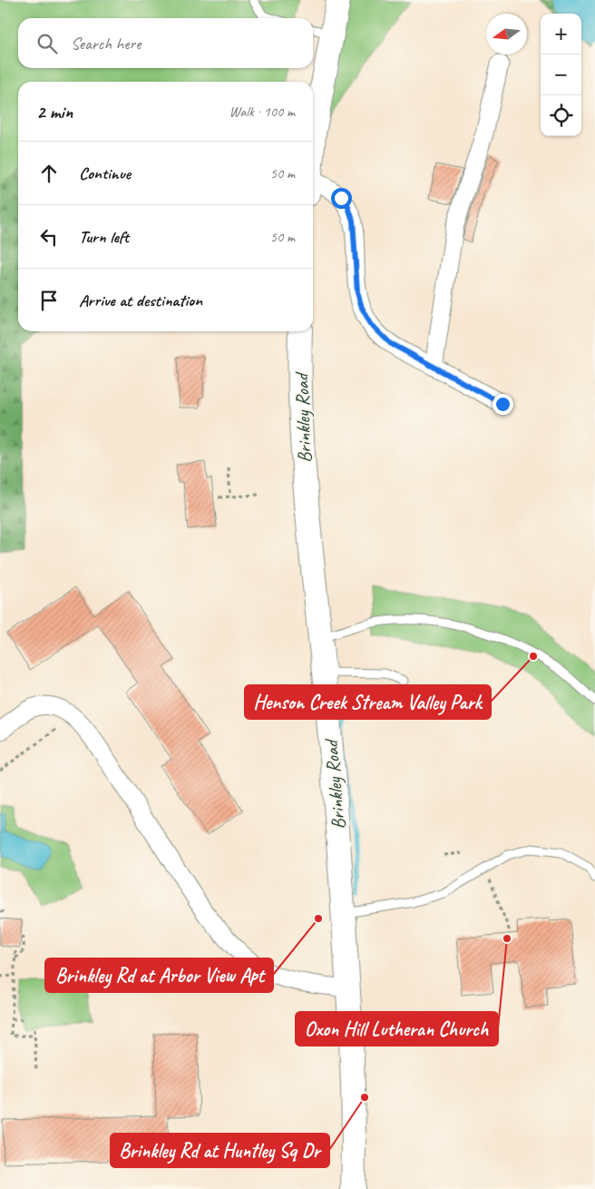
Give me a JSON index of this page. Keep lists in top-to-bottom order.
{
  "streets": {
    "main road": ["Brinkley Road"]
  },
  "places": [
    "Henson Creek Stream Valley Park",
    "Brinkley Rd at Arbor View Apt",
    "Oxon Hill Lutheran Church",
    "Brinkley Rd at Huntley Sq Dr"
  ],
  "north": "left",
  "page": {
    "map_buttons": ["+", "−"],
    "search": "Search here",
    "heading": ["2 min", "Walk · 100 m"],
    "list": [
      ["Continue", "50 m"],
      ["Turn left", "50 m"],
      "Arrive at destination"
    ]
  }
}
